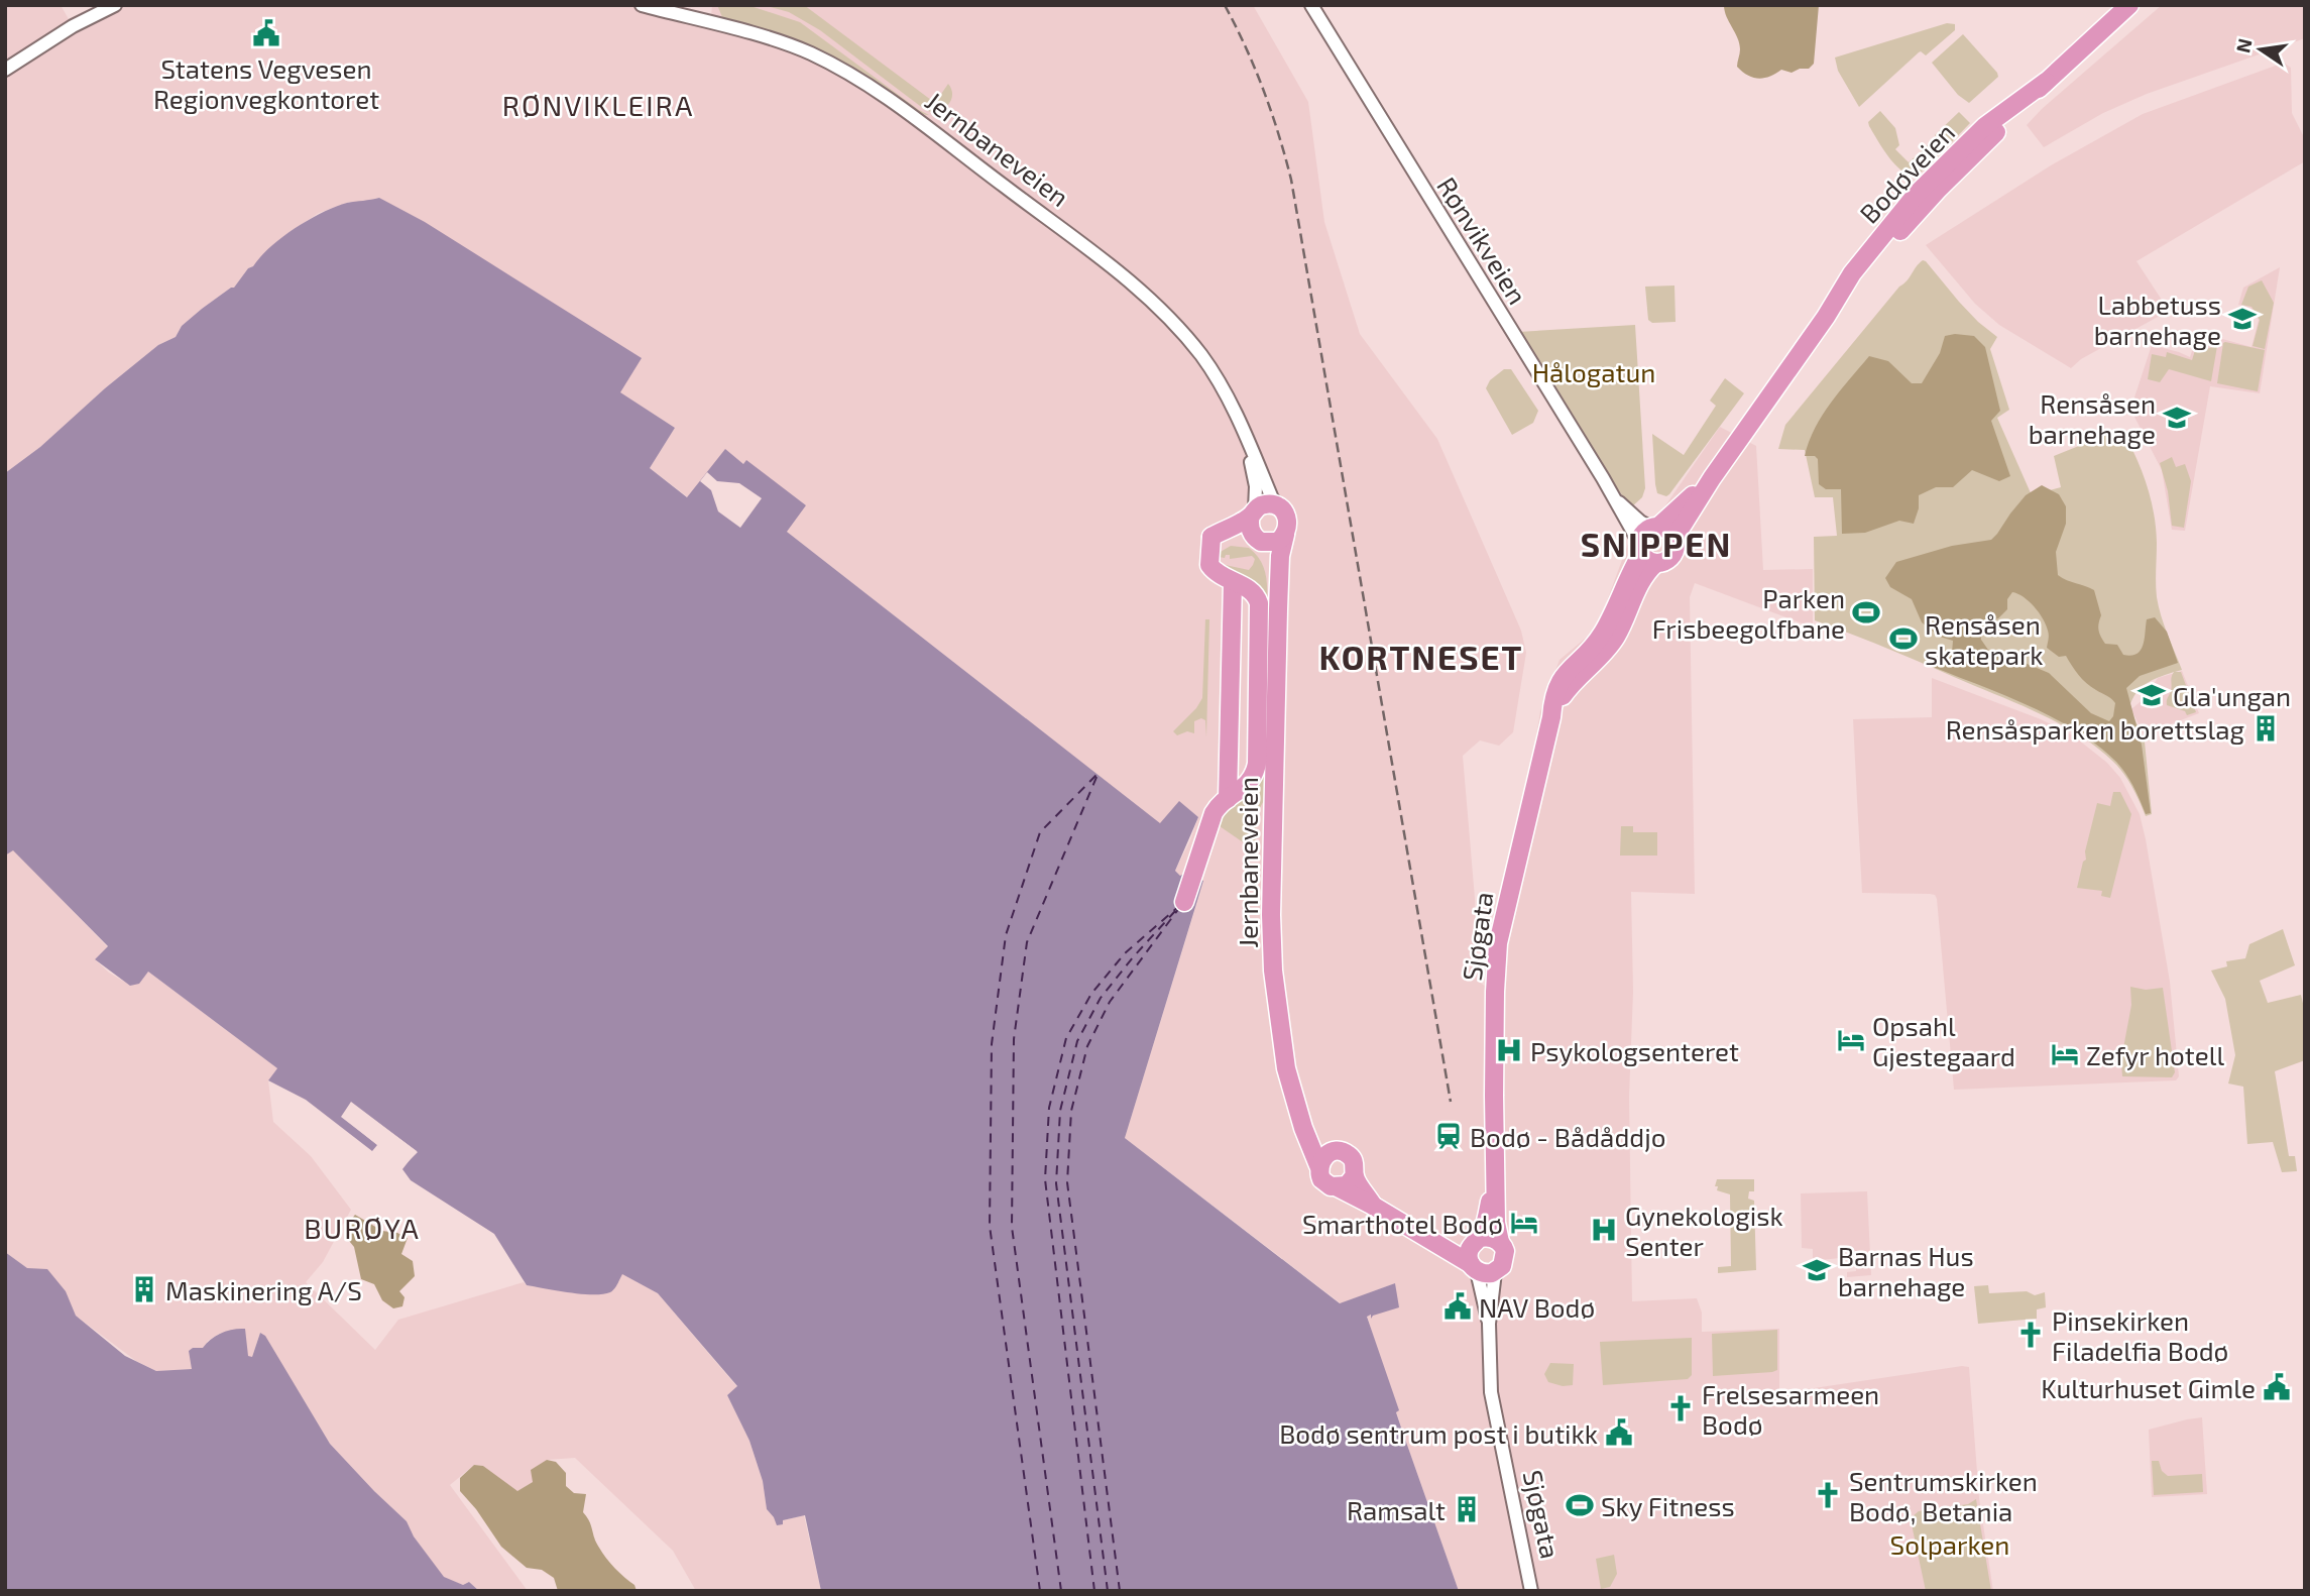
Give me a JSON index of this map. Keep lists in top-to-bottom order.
{
  "streets": {
    "highway": ["Jernbaneveien", "Bodøveien", "Sjøgata"],
    "street": ["Rønvikveien"]
  },
  "crossings": [
    ["Jernbaneveien", "Sjøgata"],
    ["Bodøveien", "Rønvikveien"],
    ["Bodøveien", "Sjøgata"],
    ["Rønvikveien", "Sjøgata"]
  ],
  "districts": [
    "RØNVIKLEIRA",
    "SNIPPEN",
    "KORTNESET",
    "BURØYA"
  ],
  "parks": ["Hålogatun", "Solparken"],
  "places": {
    "public building": [
      "Statens Vegvesen Regionvegkontoret",
      "NAV Bodø",
      "Kulturhuset Gimle",
      "Bodø sentrum post i butikk"
    ],
    "school or university": [
      "Labbetuss barnehage",
      "Rensåsen barnehage",
      "Gla'ungan",
      "Barnas Hus barnehage"
    ],
    "sports": ["Parken Frisbeegolfbane", "Rensåsen skatepark", "Sky Fitness"],
    "building": ["Rensåsparken borettslag", "Maskinering A/S", "Ramsalt"],
    "hotel": ["Opsahl Gjestegaard", "Zefyr hotell", "Smarthotel Bodø"],
    "hospital": ["Psykologsenteret", "Gynekologisk Senter"],
    "station": ["Bodø - Bådåddjo"],
    "church": ["Pinsekirken Filadelfia Bodø", "Frelsesarmeen Bodø", "Sentrumskirken Bodø, Betania"]
  },
  "north": "left"
}
